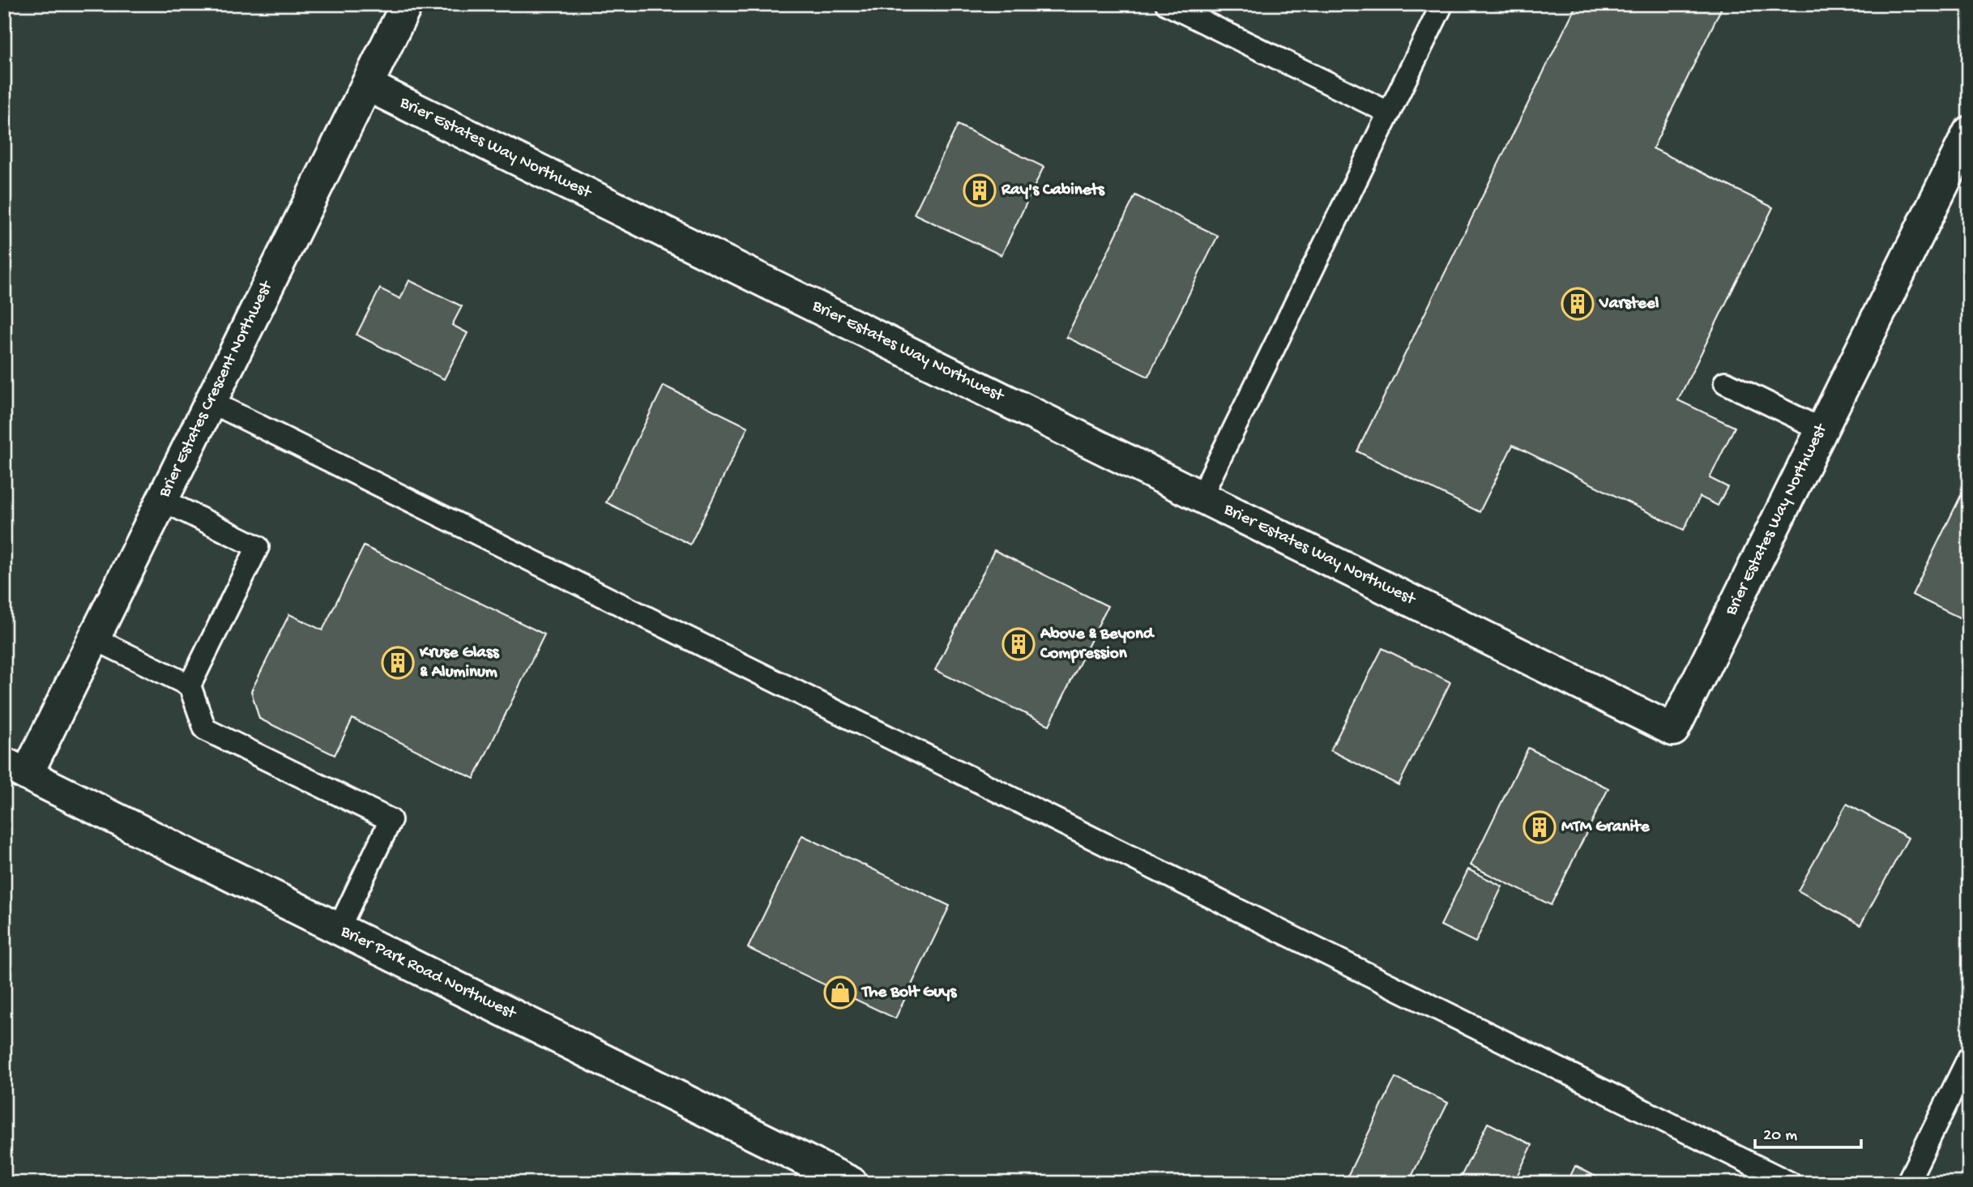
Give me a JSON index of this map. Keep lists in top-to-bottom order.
{
  "streets": {
    "street": ["Brier Estates Way Northwest", "Brier Estates Crescent Northwest", "Brier Park Road Northwest"]
  },
  "crossings": [
    ["Brier Estates Way Northwest", "Brier Estates Crescent Northwest"],
    ["Brier Estates Crescent Northwest", "Brier Park Road Northwest"]
  ],
  "places": {
    "building": [
      "Ray's Cabinets",
      "Varsteel",
      "Above & Beyond Compression",
      "Kruse Glass & Aluminum",
      "MTM Granite"
    ],
    "shop": ["The Bolt Guys"]
  },
  "scale_bar": "20 m"
}
